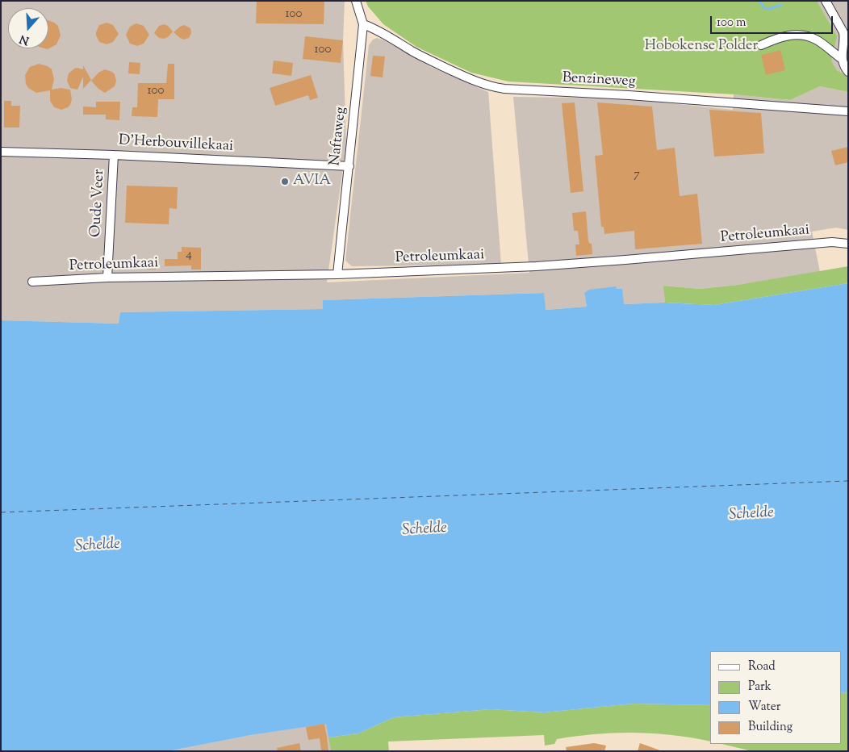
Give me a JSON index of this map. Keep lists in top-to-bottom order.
{
  "streets": {
    "street": [
      "Benzineweg",
      "Naftaweg",
      "D'Herbouvillekaai",
      "Oude Veer",
      "Petroleumkaai"
    ]
  },
  "crossings": [
    ["Benzineweg", "Naftaweg"],
    ["Naftaweg", "D'Herbouvillekaai"],
    ["Naftaweg", "Petroleumkaai"],
    ["D'Herbouvillekaai", "Oude Veer"],
    ["Oude Veer", "Petroleumkaai"]
  ],
  "water": ["Schelde"],
  "parks": ["Hobokense Polder"],
  "places": ["AVIA"],
  "house_numbers": [
    "100",
    "100",
    "100",
    "7",
    "4"
  ],
  "legend": [
    "Road",
    "Park",
    "Water",
    "Building"
  ],
  "scale_bar": "100 m",
  "north": "bottom"
}
